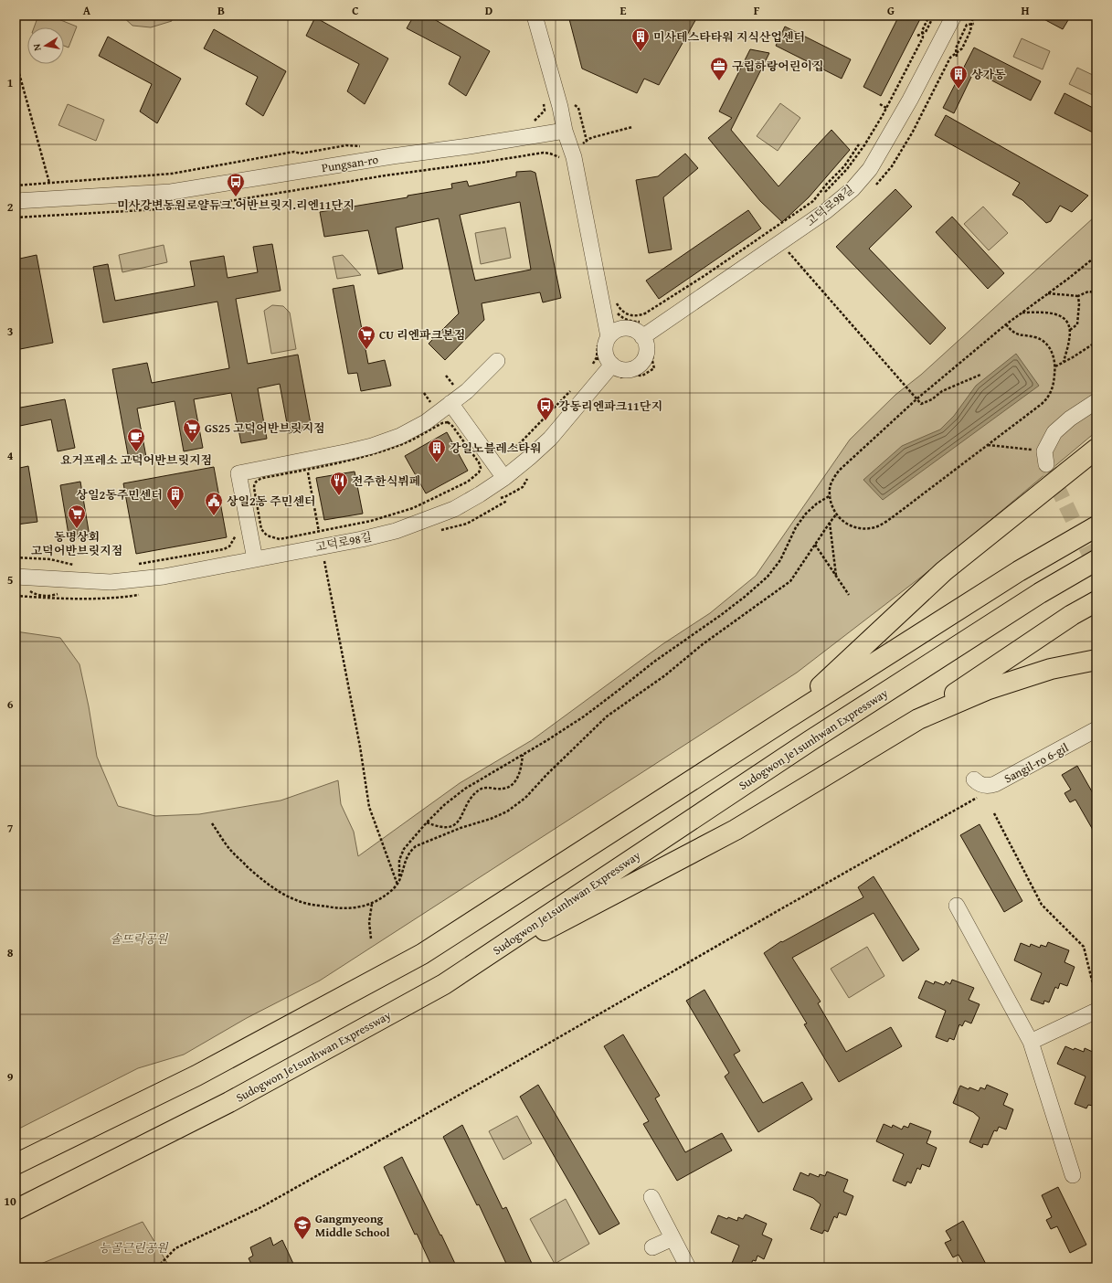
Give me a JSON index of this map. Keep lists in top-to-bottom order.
{
  "streets": {
    "highway": ["Sudogwon Je1sunhwan Expressway"],
    "street": ["Pungsan-ro", "고덕로98길", "Sangil-ro 6-gil"]
  },
  "parks": ["솔뜨락공원", "능골근린공원"],
  "places": {
    "building": [
      "미사테스타타워 지식산업센터",
      "상가동",
      "강일노블레스타워",
      "상일2동주민센터"
    ],
    "office": ["구립하랑어린이집"],
    "bus stop": ["미사강변동원로얄듀크.어반브릿지.리엔11단지", "강동리엔파크11단지"],
    "supermarket": ["CU 리엔파크본점", "GS25 고덕어반브릿지점", "동명상회 고덕어반브릿지점"],
    "cafe": ["요거프레소 고덕어반브릿지점"],
    "restaurant": ["전주한식뷔페"],
    "public building": ["상일2동 주민센터"],
    "school or university": ["Gangmyeong Middle School"]
  },
  "north": "left",
  "grid": {
    "columns": [
      "A",
      "B",
      "C",
      "D",
      "E",
      "F",
      "G",
      "H"
    ],
    "rows": [
      "1",
      "2",
      "3",
      "4",
      "5",
      "6",
      "7",
      "8",
      "9",
      "10"
    ]
  }
}
